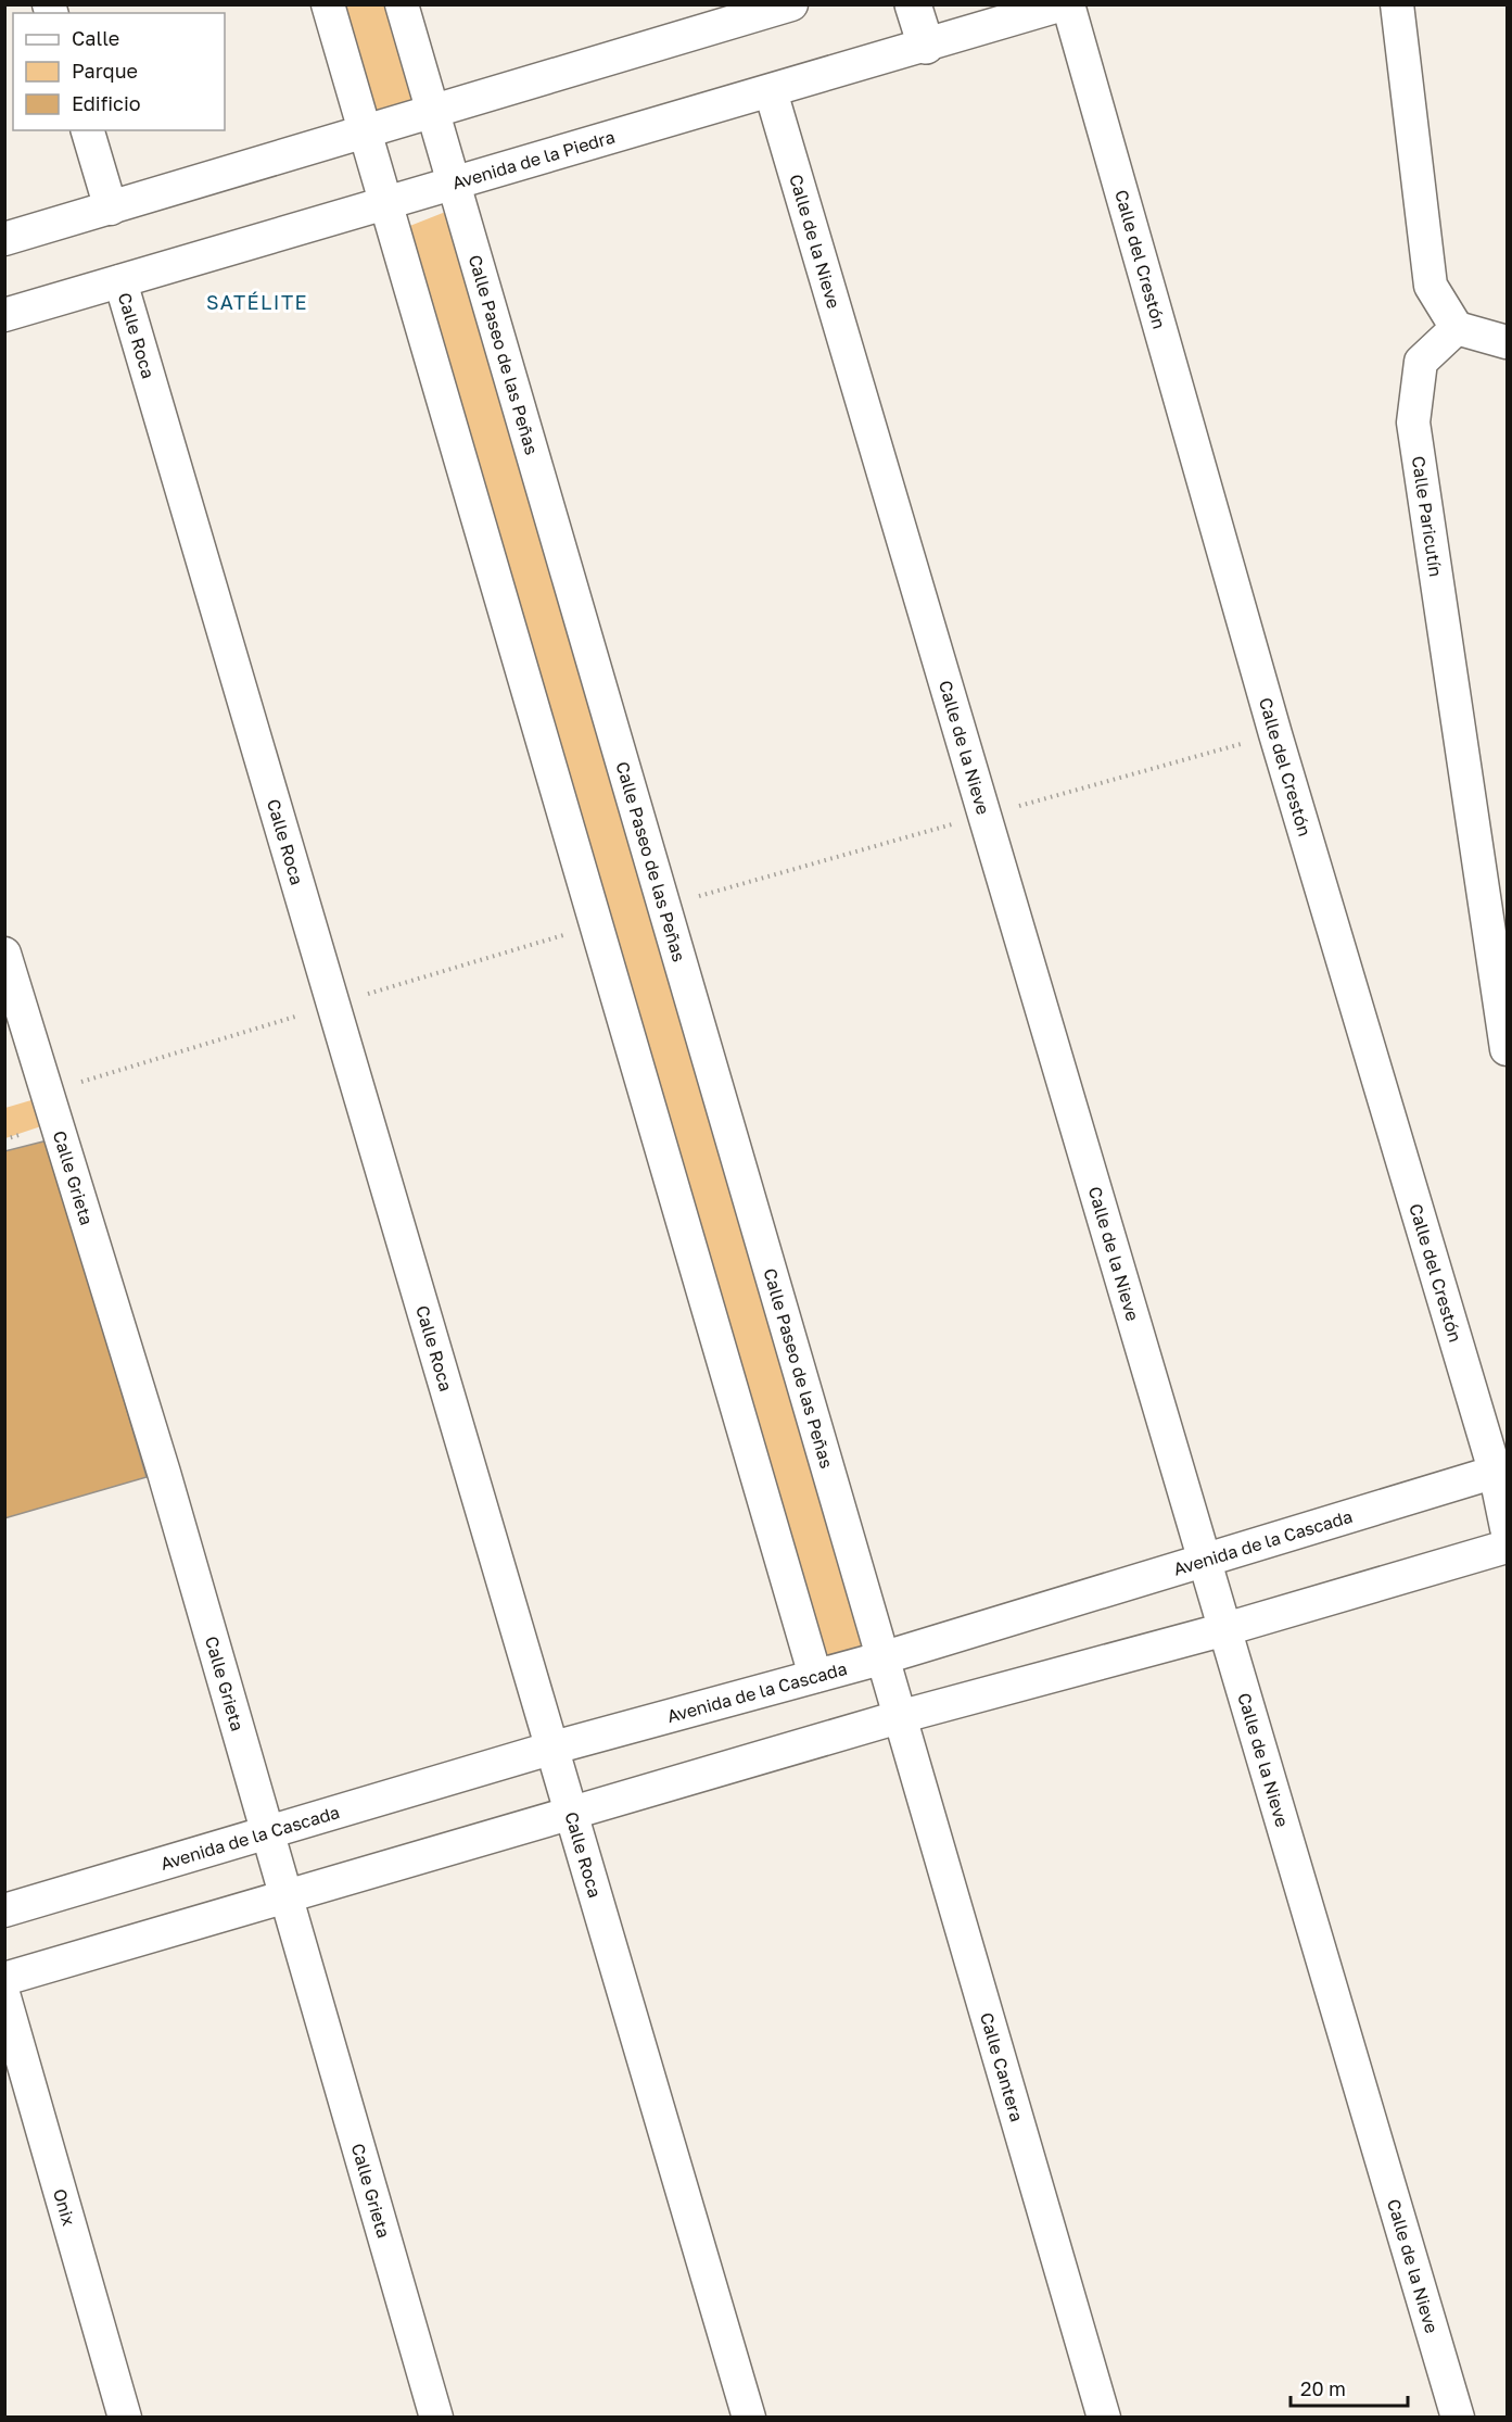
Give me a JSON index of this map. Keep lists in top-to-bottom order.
{
  "streets": {
    "street": [
      "Avenida de la Piedra",
      "Calle de la Nieve",
      "Calle del Crestón",
      "Calle Roca",
      "Calle Paseo de las Peñas",
      "Calle Paricutín",
      "Calle Grieta",
      "Avenida de la Cascada",
      "Calle Cantera",
      "Onix"
    ]
  },
  "crossings": [
    ["Avenida de la Piedra", "Calle de la Nieve"],
    ["Avenida de la Piedra", "Calle del Crestón"],
    ["Avenida de la Piedra", "Calle Roca"],
    ["Avenida de la Piedra", "Calle Paseo de las Peñas"],
    ["Calle de la Nieve", "Avenida de la Cascada"],
    ["Calle del Crestón", "Avenida de la Cascada"],
    ["Calle Roca", "Avenida de la Cascada"],
    ["Calle Paseo de las Peñas", "Avenida de la Cascada"],
    ["Calle Paseo de las Peñas", "Calle Cantera"],
    ["Calle Grieta", "Avenida de la Cascada"]
  ],
  "districts": ["SATÉLITE"],
  "legend": ["Calle", "Parque", "Edificio"],
  "scale_bar": "20 m"
}
